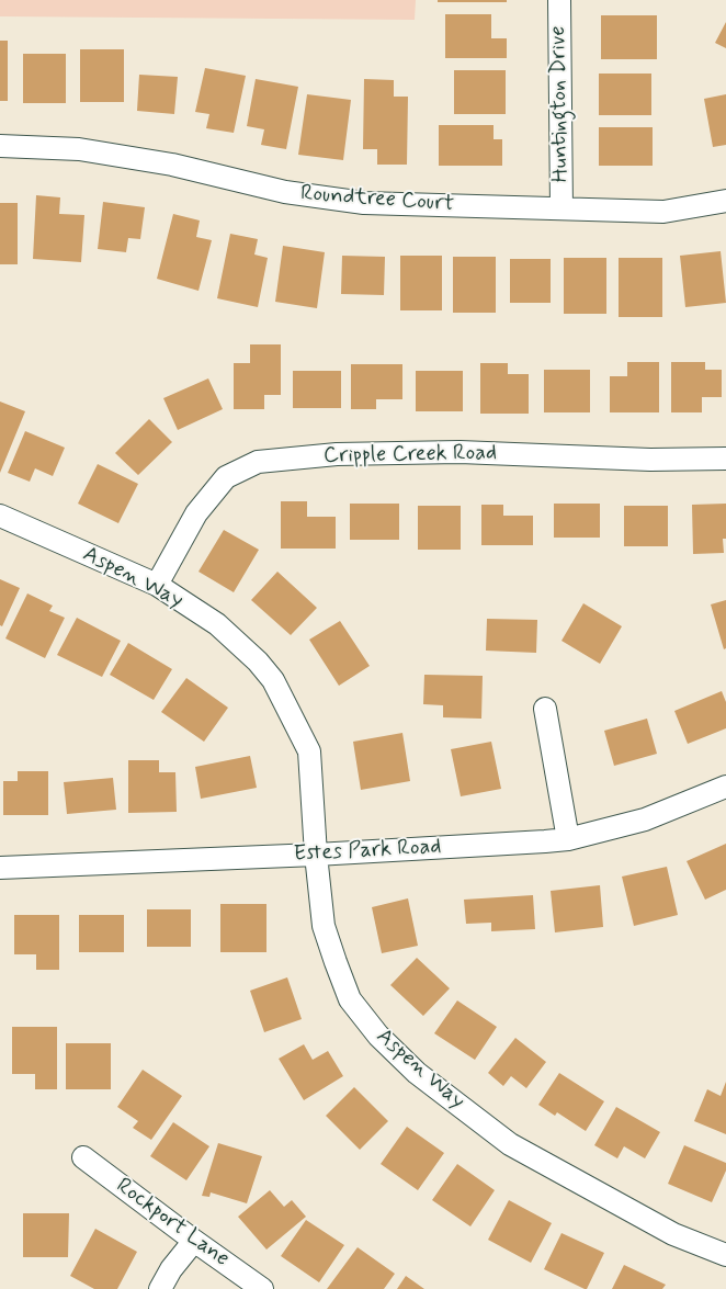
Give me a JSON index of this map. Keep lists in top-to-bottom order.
{
  "streets": {
    "street": [
      "Huntington Drive",
      "Roundtree Court",
      "Cripple Creek Road",
      "Aspen Way",
      "Estes Park Road",
      "Rockport Lane"
    ]
  },
  "crossings": [
    ["Huntington Drive", "Roundtree Court"],
    ["Cripple Creek Road", "Aspen Way"],
    ["Aspen Way", "Estes Park Road"]
  ]
}
